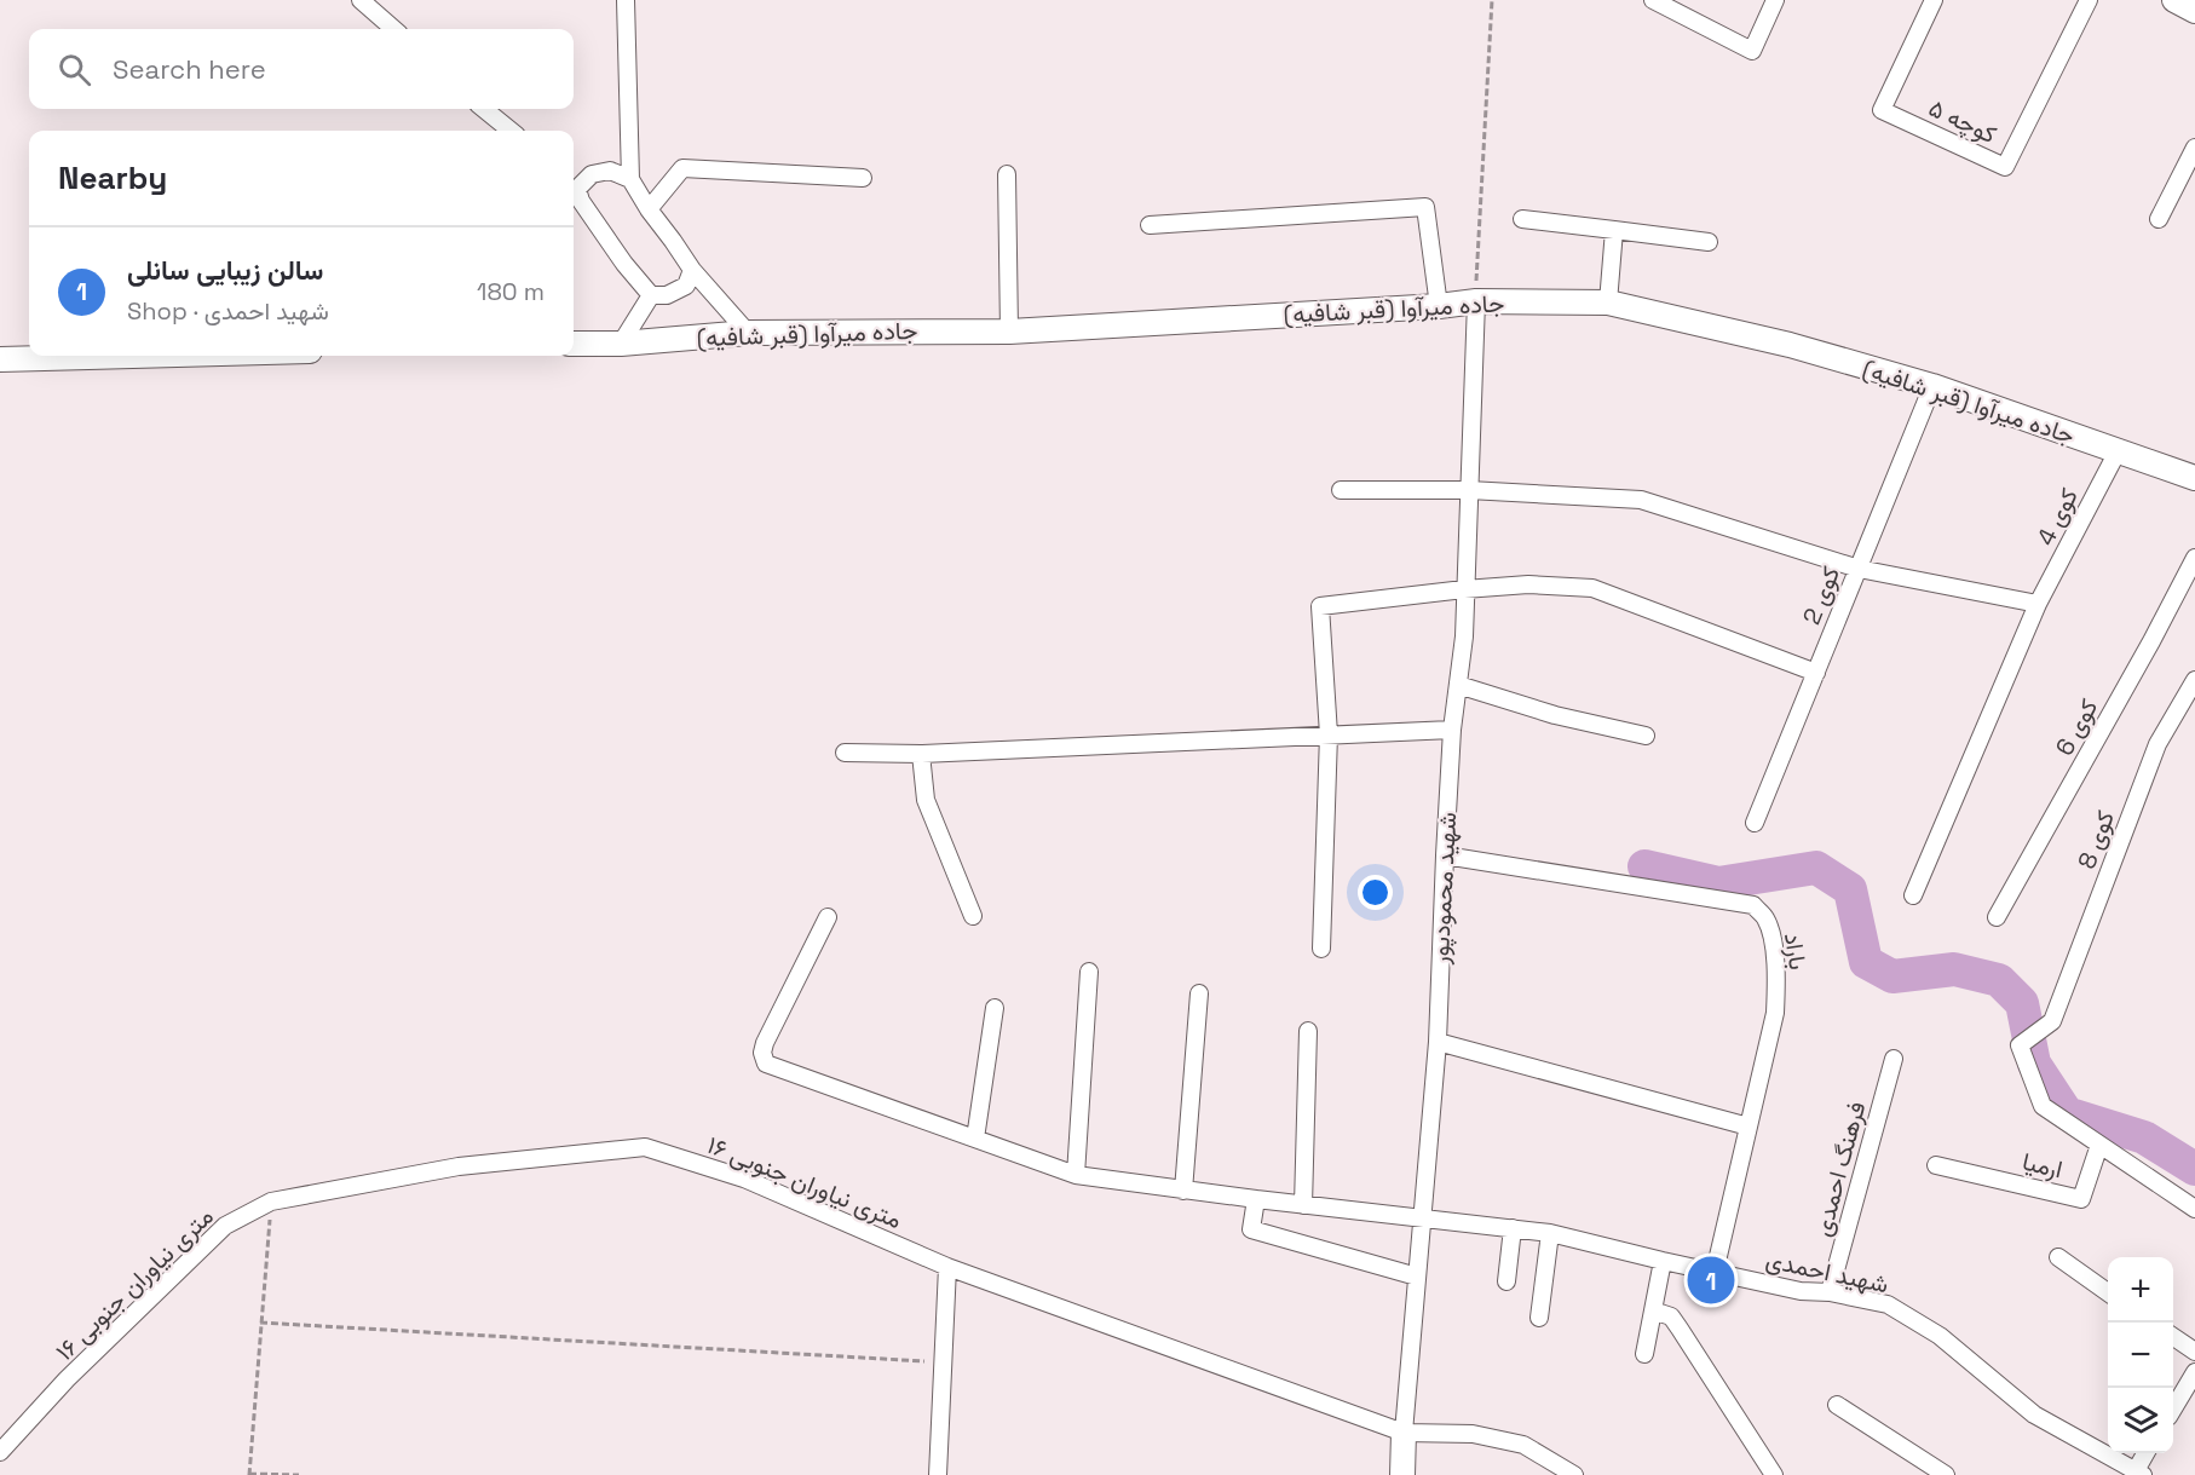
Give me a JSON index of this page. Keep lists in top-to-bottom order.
{
  "streets": {
    "street": [
      "کوچه ۵",
      "جاده میرآوا (قبر شافیه)",
      "کوی 4",
      "کوی 2",
      "کوی 6",
      "کوی 8",
      "شهید محمودپور",
      "باراد",
      "ارمیا",
      "فرهنگ احمدی",
      "۱۶ متری نیاوران جنوبی",
      "شهید احمدی"
    ]
  },
  "crossings": [
    ["جاده میرآوا (قبر شافیه)", "کوی 4"],
    ["جاده میرآوا (قبر شافیه)", "کوی 2"],
    ["جاده میرآوا (قبر شافیه)", "شهید محمودپور"],
    ["کوی 8", "ارمیا"],
    ["شهید محمودپور", "باراد"],
    ["شهید محمودپور", "۱۶ متری نیاوران جنوبی"],
    ["شهید محمودپور", "شهید احمدی"],
    ["باراد", "شهید احمدی"],
    ["فرهنگ احمدی", "شهید احمدی"]
  ],
  "page": {
    "search": "Search here",
    "heading": "Nearby",
    "list": [
      {
        "mark": "1",
        "name": "سالن زیبایی سانلی",
        "note": "Shop · شهید احمدی",
        "value": "180 m"
      }
    ],
    "pins": "1",
    "map_buttons": ["+", "−"]
  }
}
